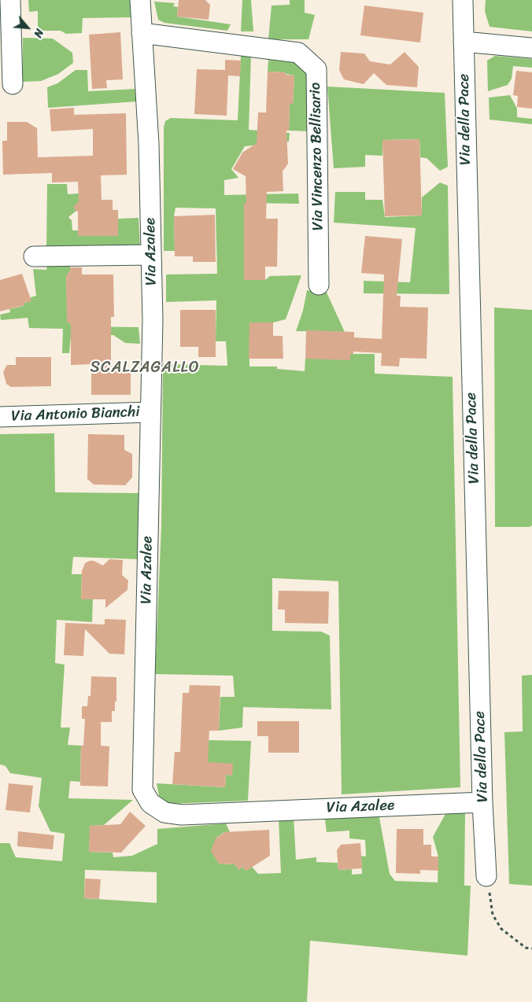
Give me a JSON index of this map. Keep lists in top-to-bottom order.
{
  "streets": {
    "street": [
      "Via della Pace",
      "Via Vincenzo Bellisario",
      "Via Azalee",
      "Via Antonio Bianchi"
    ]
  },
  "crossings": [
    ["Via della Pace", "Via Azalee"],
    ["Via Vincenzo Bellisario", "Via Azalee"],
    ["Via Azalee", "Via Antonio Bianchi"]
  ],
  "districts": ["SCALZAGALLO"],
  "north": "bottom right"
}
